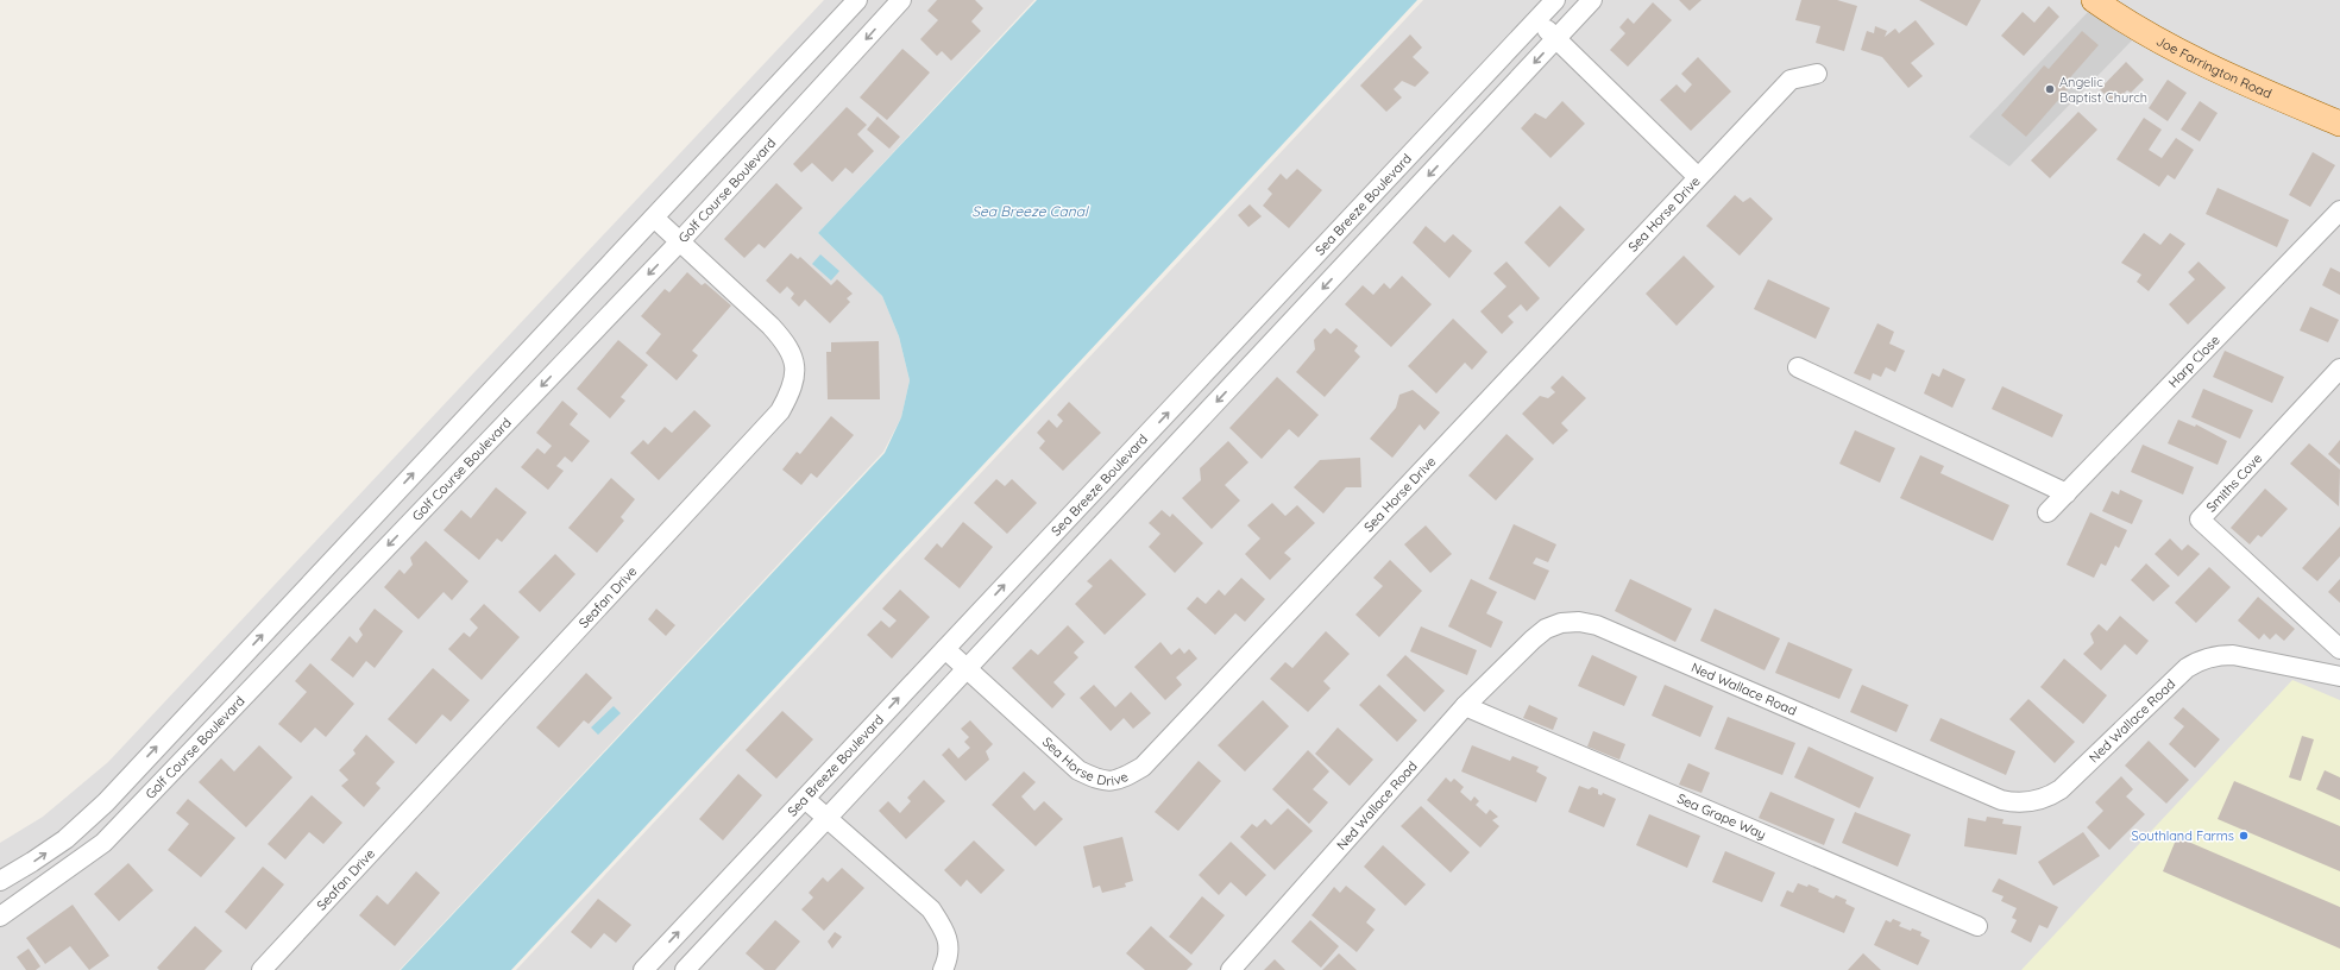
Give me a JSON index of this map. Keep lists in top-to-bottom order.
{
  "streets": {
    "main road": ["Joe Farrington Road"],
    "street": [
      "Golf Course Boulevard",
      "Sea Breeze Boulevard",
      "Sea Horse Drive",
      "Harp Close",
      "Smiths Cove",
      "Seafan Drive",
      "Ned Wallace Road",
      "Sea Grape Way"
    ]
  },
  "crossings": [
    ["Golf Course Boulevard", "Seafan Drive"],
    ["Sea Breeze Boulevard", "Sea Horse Drive"],
    ["Ned Wallace Road", "Sea Grape Way"]
  ],
  "water": ["Sea Breeze Canal"],
  "places": ["Angelic Baptist Church", "Southland Farms"]
}
